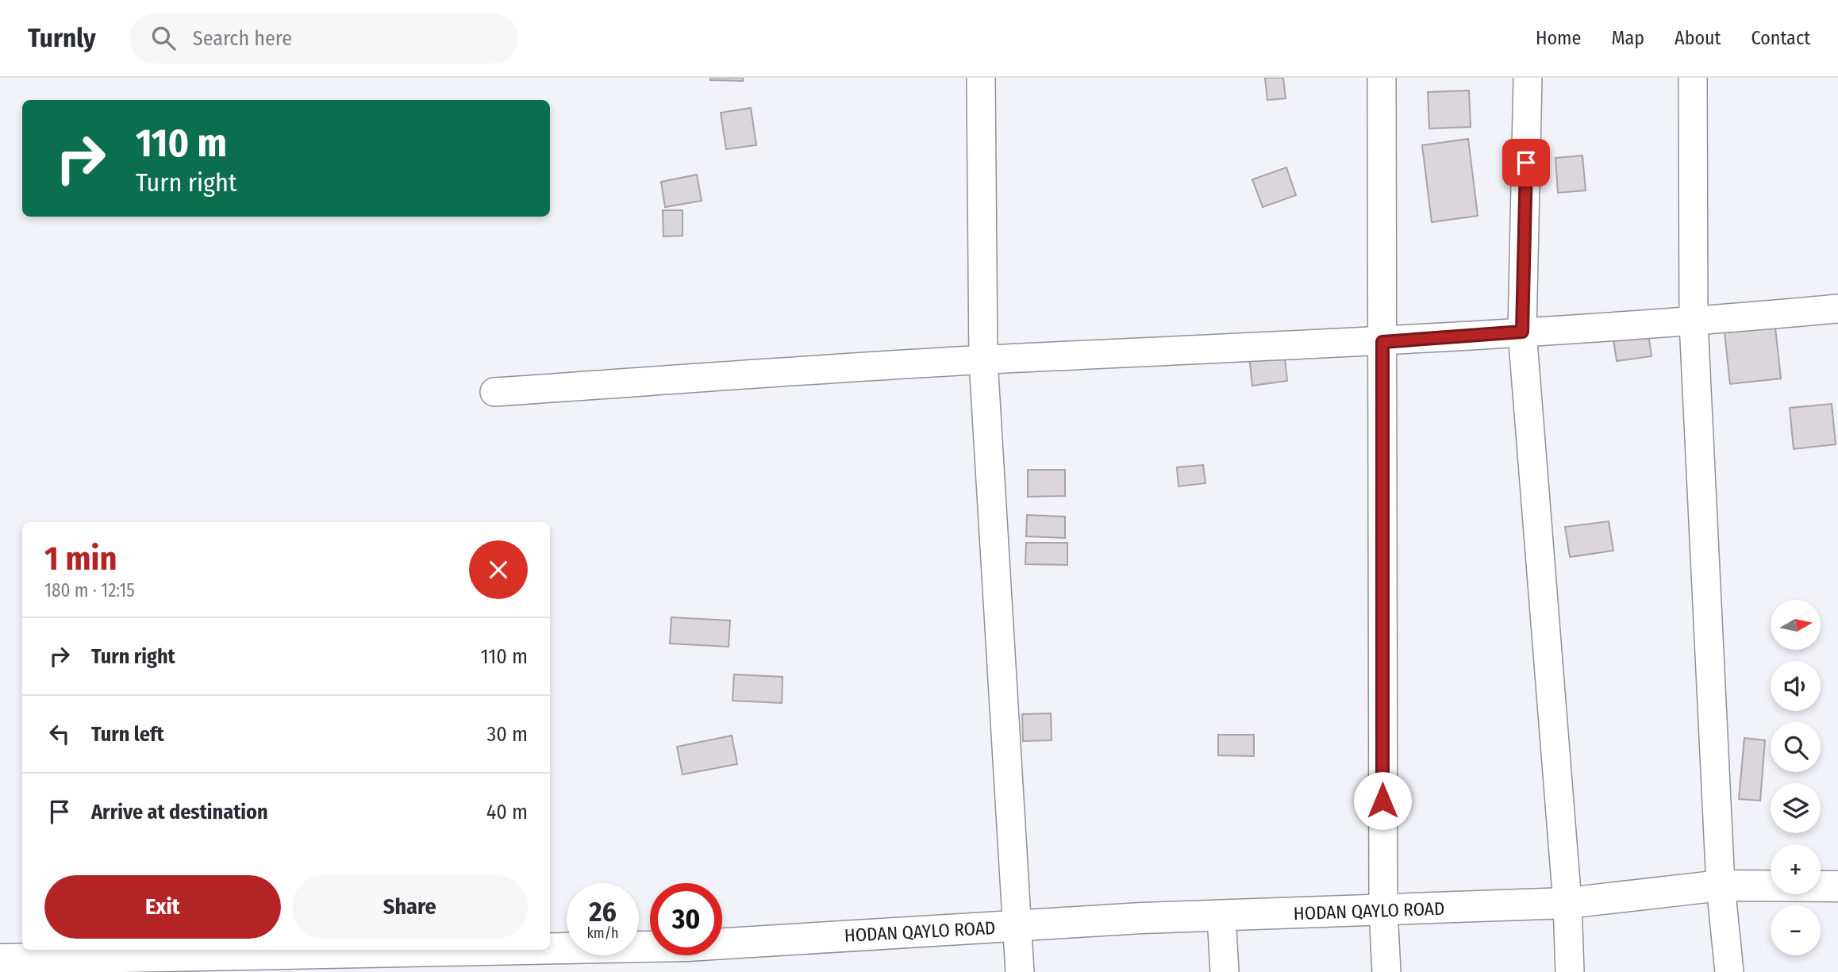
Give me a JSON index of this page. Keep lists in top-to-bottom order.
{
  "streets": {
    "street": ["HODAN QAYLO ROAD"]
  },
  "north": "right",
  "page": {
    "header": "Turnly",
    "search": "Search here",
    "nav": [
      "Home",
      "Map",
      "About",
      "Contact"
    ],
    "turn": ["110 m", "Turn right"],
    "heading": ["1 min", "180 m · 12:15"],
    "map_buttons": ["+", "−"],
    "list": [
      {
        "name": "Turn right",
        "value": "110 m"
      },
      {
        "name": "Turn left",
        "value": "30 m"
      },
      {
        "name": "Arrive at destination",
        "value": "40 m"
      }
    ],
    "buttons": ["Exit", "Share"],
    "speed": "26 km/h",
    "limit": "30"
  }
}
